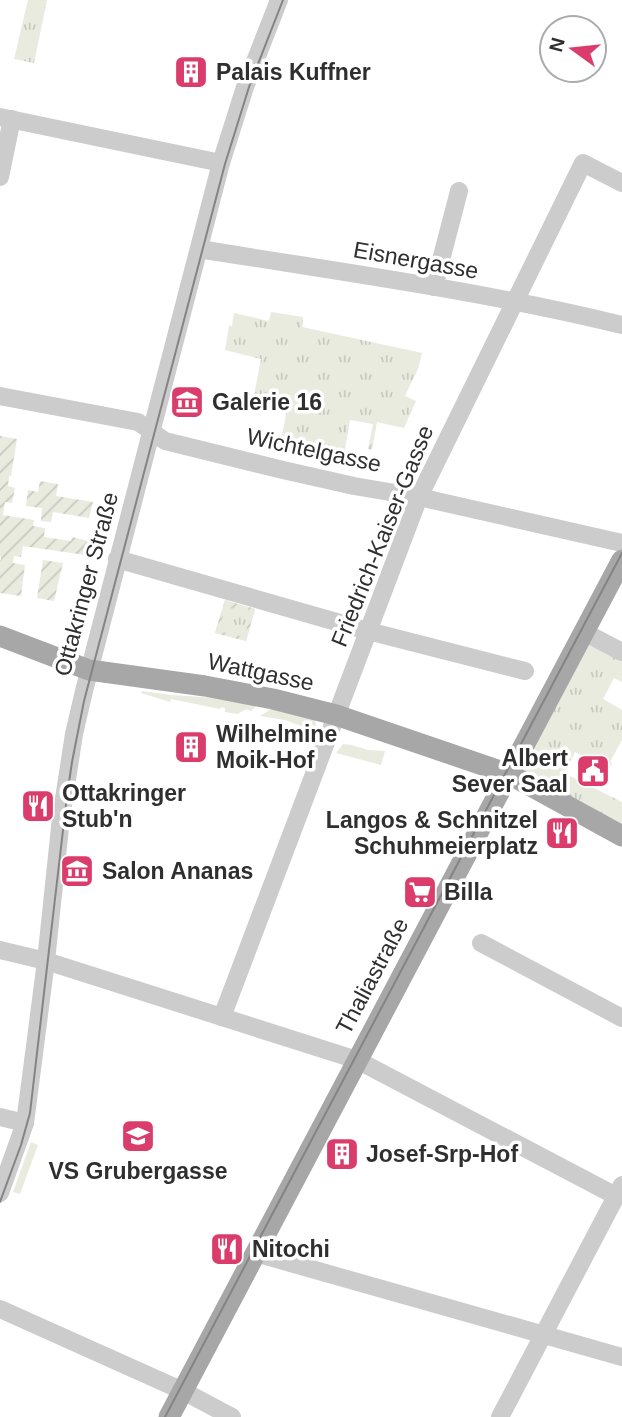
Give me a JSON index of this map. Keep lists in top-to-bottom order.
{
  "streets": {
    "main road": ["Wattgasse", "Thaliastraße"],
    "street": [
      "Eisnergasse",
      "Wichtelgasse",
      "Friedrich-Kaiser-Gasse",
      "Ottakringer Straße"
    ]
  },
  "crossings": [
    ["Eisnergasse", "Friedrich-Kaiser-Gasse"],
    ["Eisnergasse", "Ottakringer Straße"],
    ["Wichtelgasse", "Friedrich-Kaiser-Gasse"],
    ["Wichtelgasse", "Ottakringer Straße"],
    ["Friedrich-Kaiser-Gasse", "Wattgasse"],
    ["Ottakringer Straße", "Wattgasse"],
    ["Wattgasse", "Thaliastraße"]
  ],
  "places": {
    "building": ["Palais Kuffner", "Wilhelmine Moik-Hof", "Josef-Srp-Hof"],
    "museum": ["Galerie 16", "Salon Ananas"],
    "public building": ["Albert Sever Saal"],
    "restaurant": ["Ottakringer Stub'n", "Langos & Schnitzel Schuhmeierplatz", "Nitochi"],
    "supermarket": ["Billa"],
    "school or university": ["VS Grubergasse"]
  },
  "north": "left"
}
